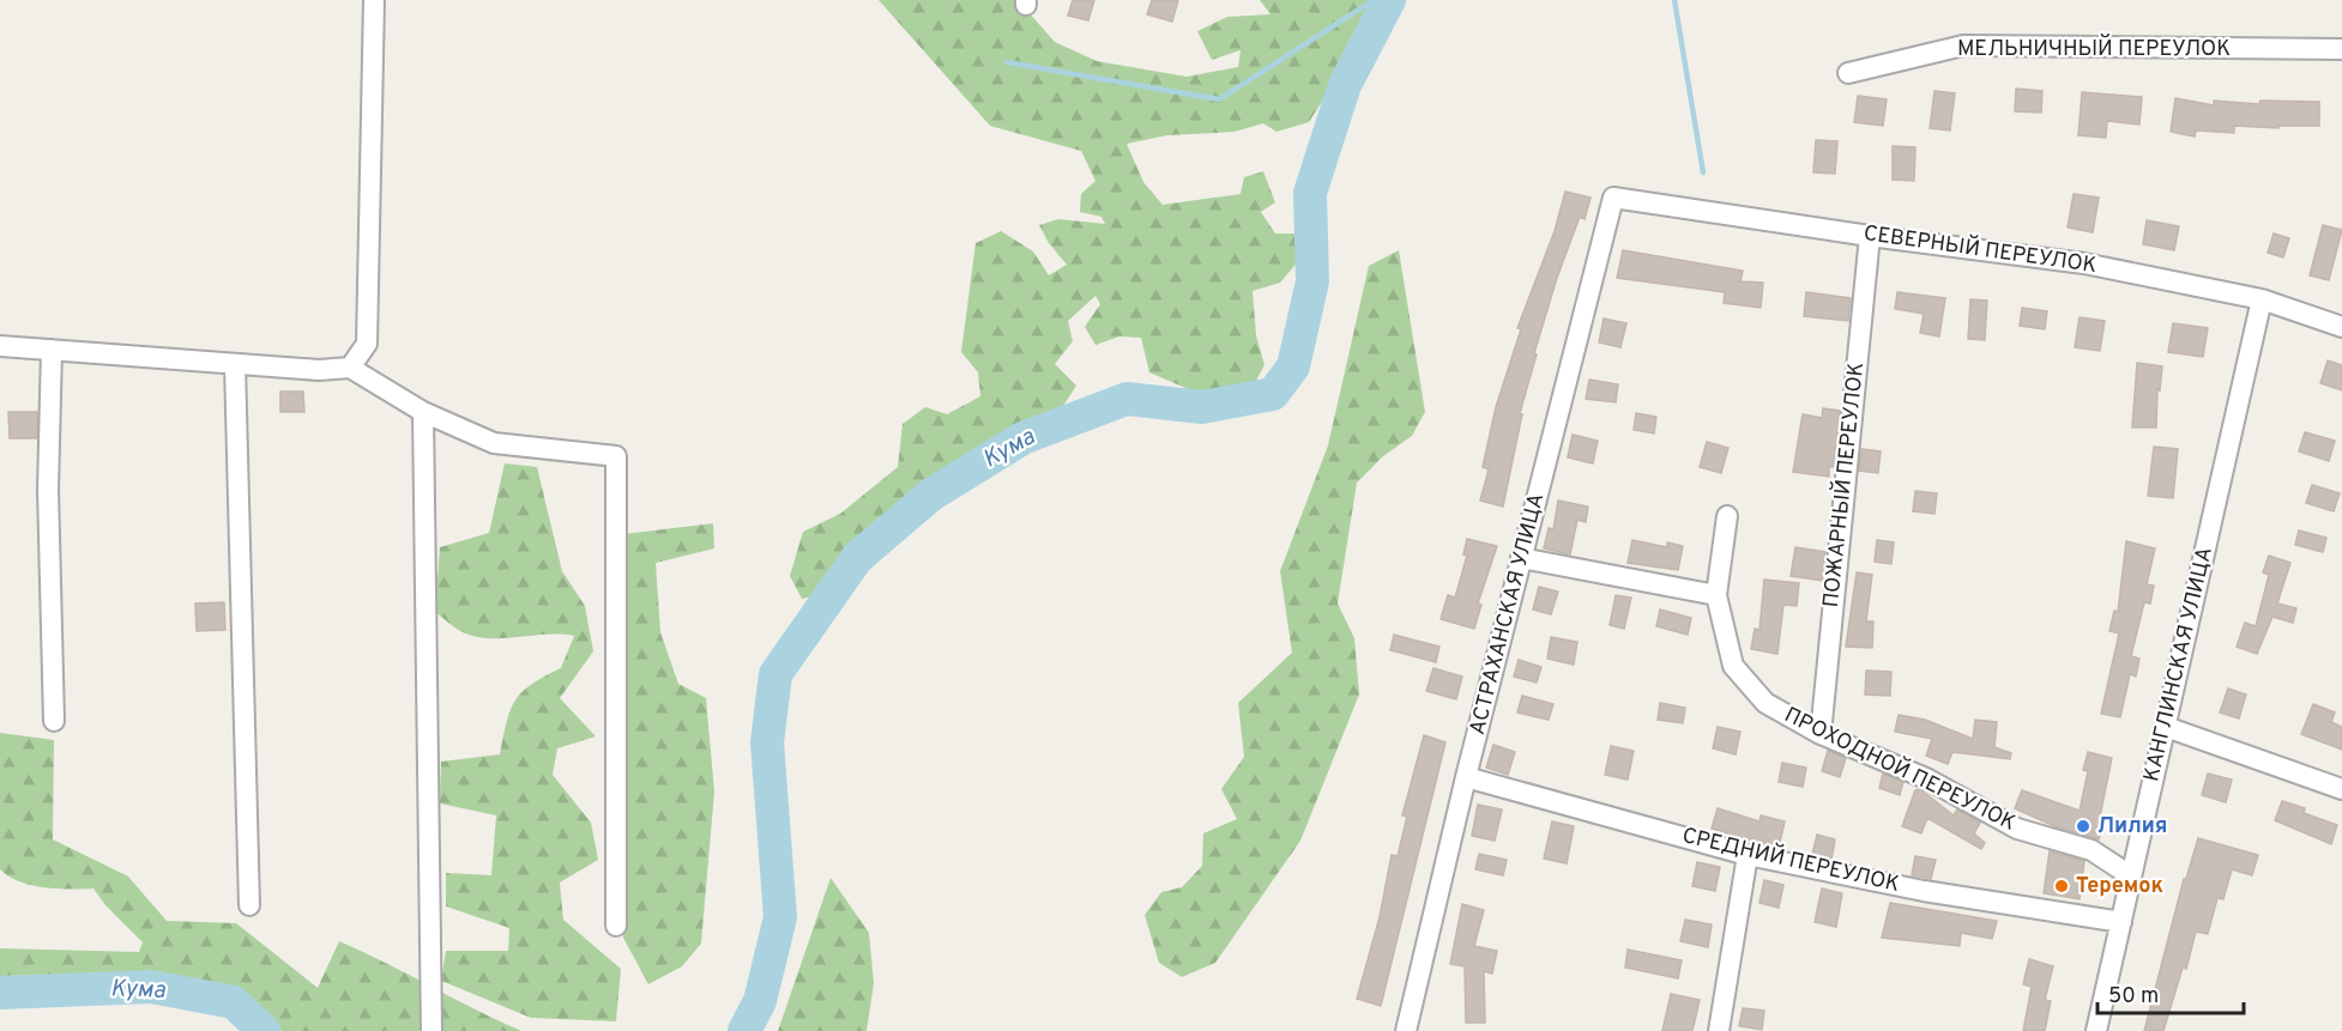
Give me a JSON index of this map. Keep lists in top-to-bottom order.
{
  "streets": {
    "street": [
      "МЕЛЬНИЧНЫЙ ПЕРЕУЛОК",
      "СЕВЕРНЫЙ ПЕРЕУЛОК",
      "ПОЖАРНЫЙ ПЕРЕУЛОК",
      "АСТРАХАНСКАЯ УЛИЦА",
      "КАНГЛИНСКАЯ УЛИЦА",
      "ПРОХОДНОЙ ПЕРЕУЛОК",
      "СРЕДНИЙ ПЕРЕУЛОК"
    ]
  },
  "crossings": [
    ["СЕВЕРНЫЙ ПЕРЕУЛОК", "ПОЖАРНЫЙ ПЕРЕУЛОК"],
    ["СЕВЕРНЫЙ ПЕРЕУЛОК", "АСТРАХАНСКАЯ УЛИЦА"],
    ["СЕВЕРНЫЙ ПЕРЕУЛОК", "КАНГЛИНСКАЯ УЛИЦА"],
    ["ПОЖАРНЫЙ ПЕРЕУЛОК", "ПРОХОДНОЙ ПЕРЕУЛОК"],
    ["АСТРАХАНСКАЯ УЛИЦА", "СРЕДНИЙ ПЕРЕУЛОК"],
    ["КАНГЛИНСКАЯ УЛИЦА", "ПРОХОДНОЙ ПЕРЕУЛОК"],
    ["КАНГЛИНСКАЯ УЛИЦА", "СРЕДНИЙ ПЕРЕУЛОК"]
  ],
  "water": ["Кума"],
  "places": ["Лилия", "Теремок"],
  "scale_bar": "50 m"
}
